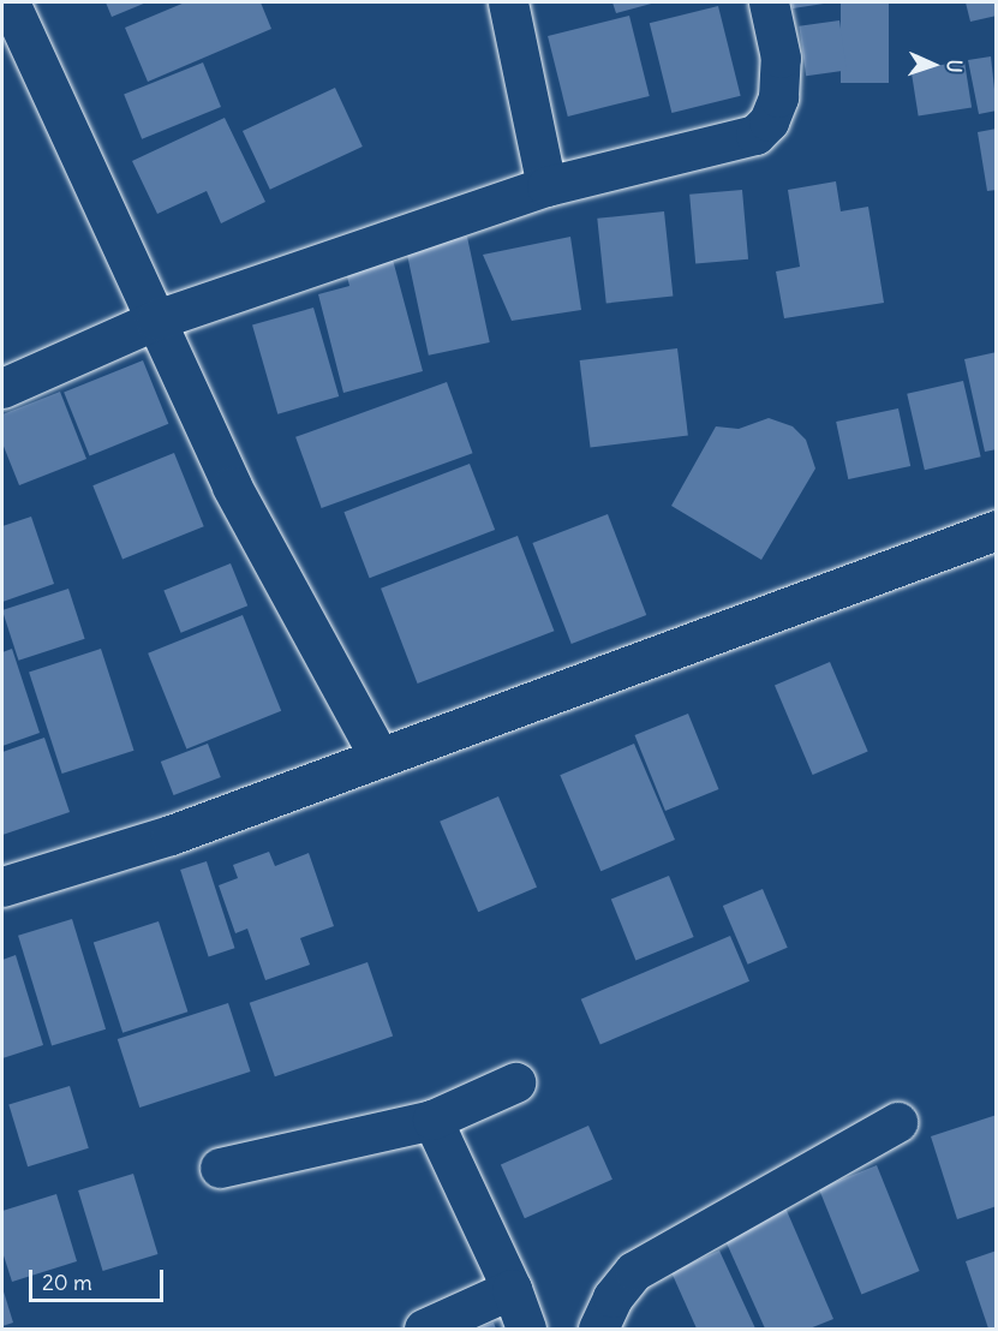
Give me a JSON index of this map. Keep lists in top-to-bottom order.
{
  "scale_bar": "20 m",
  "north": "right"
}
